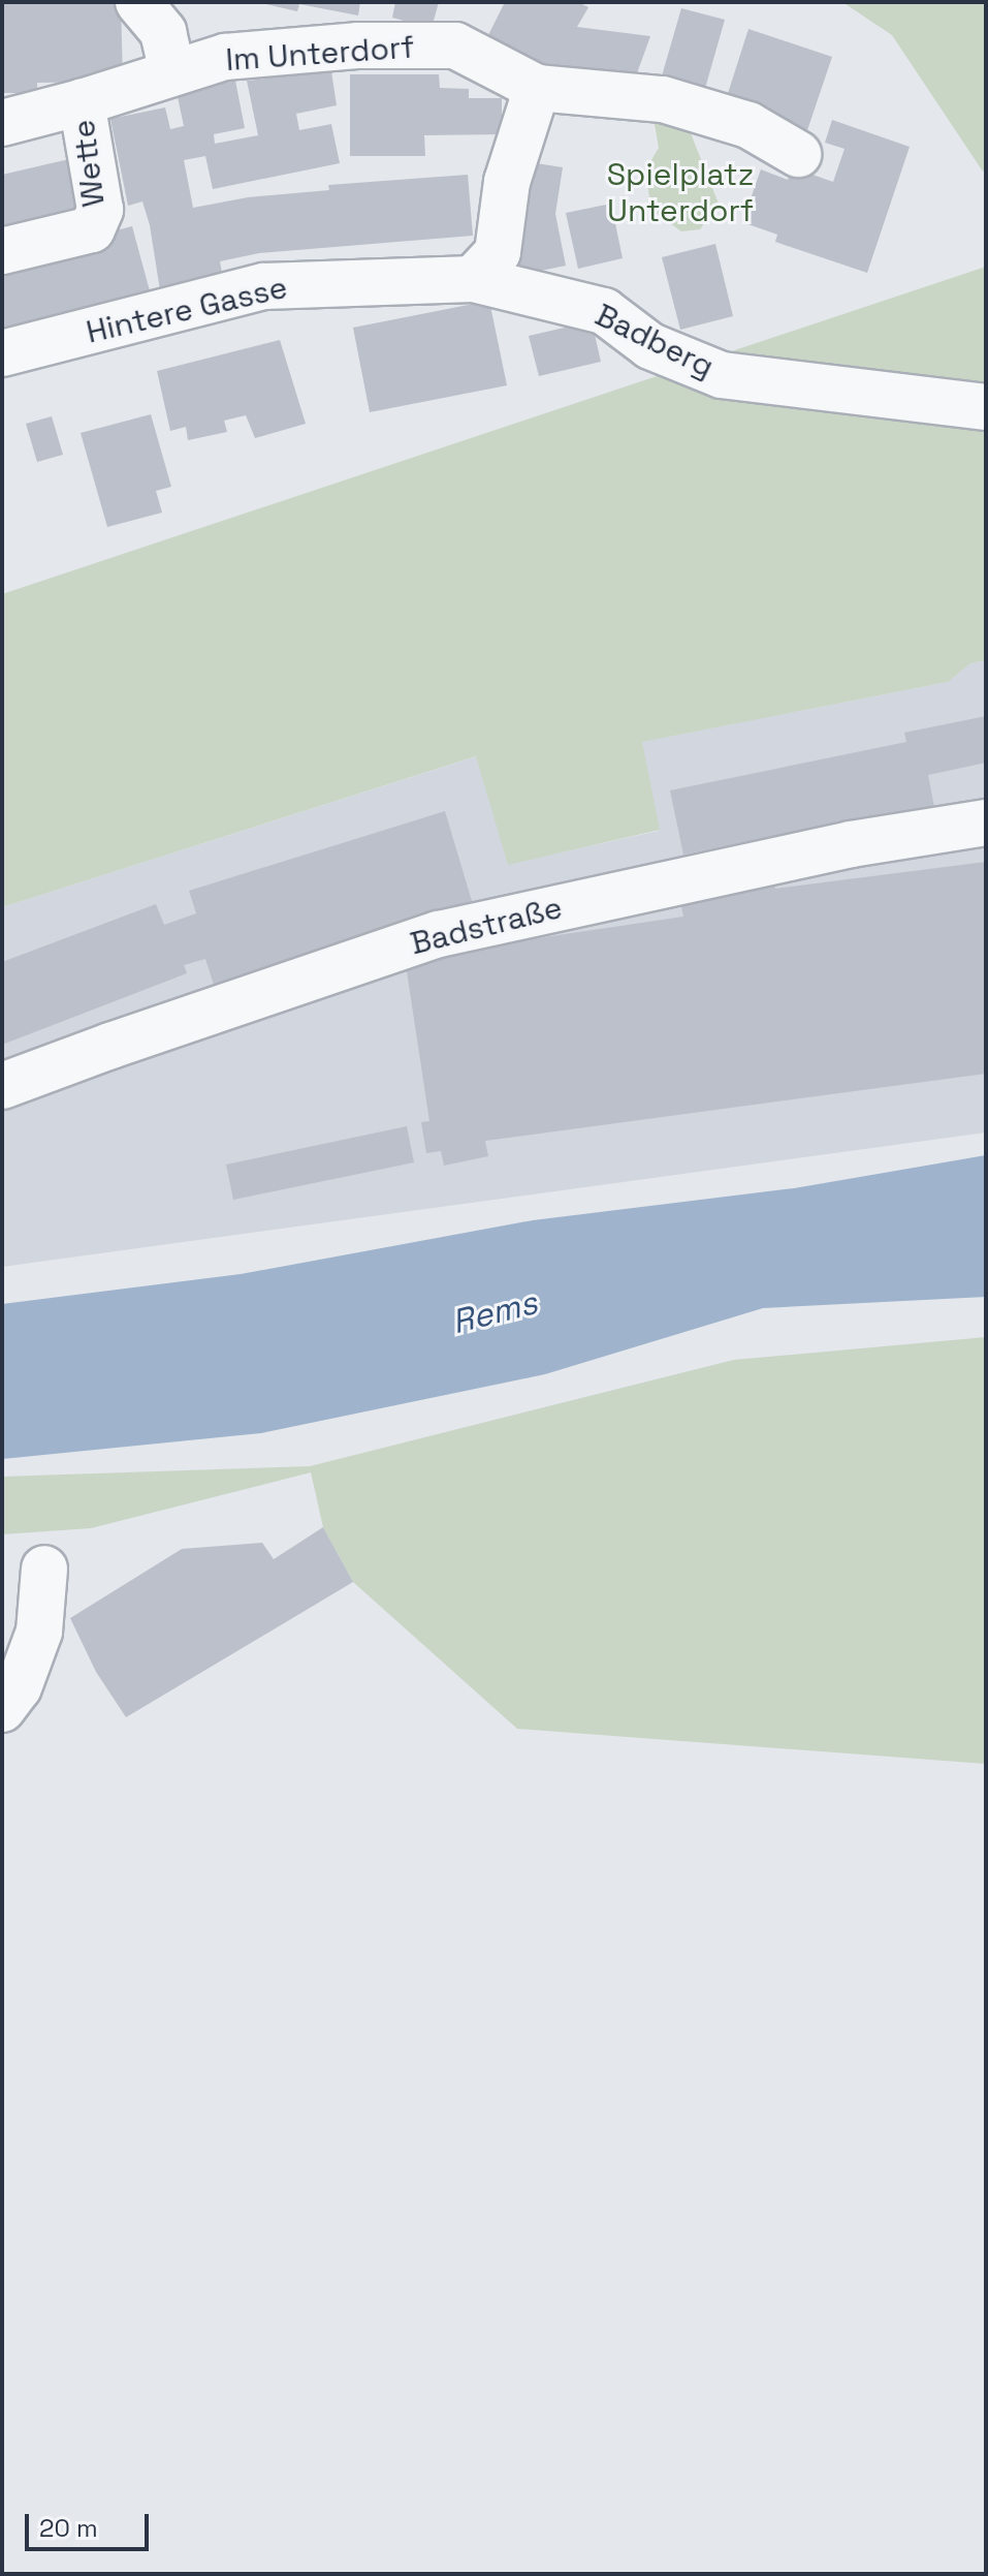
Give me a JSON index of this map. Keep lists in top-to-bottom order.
{
  "streets": {
    "street": [
      "Im Unterdorf",
      "Wette",
      "Hintere Gasse",
      "Badberg",
      "Badstraße"
    ]
  },
  "crossings": [
    ["Im Unterdorf", "Wette"],
    ["Hintere Gasse", "Badberg"]
  ],
  "water": ["Rems"],
  "parks": ["Spielplatz Unterdorf"],
  "scale_bar": "20 m"
}
